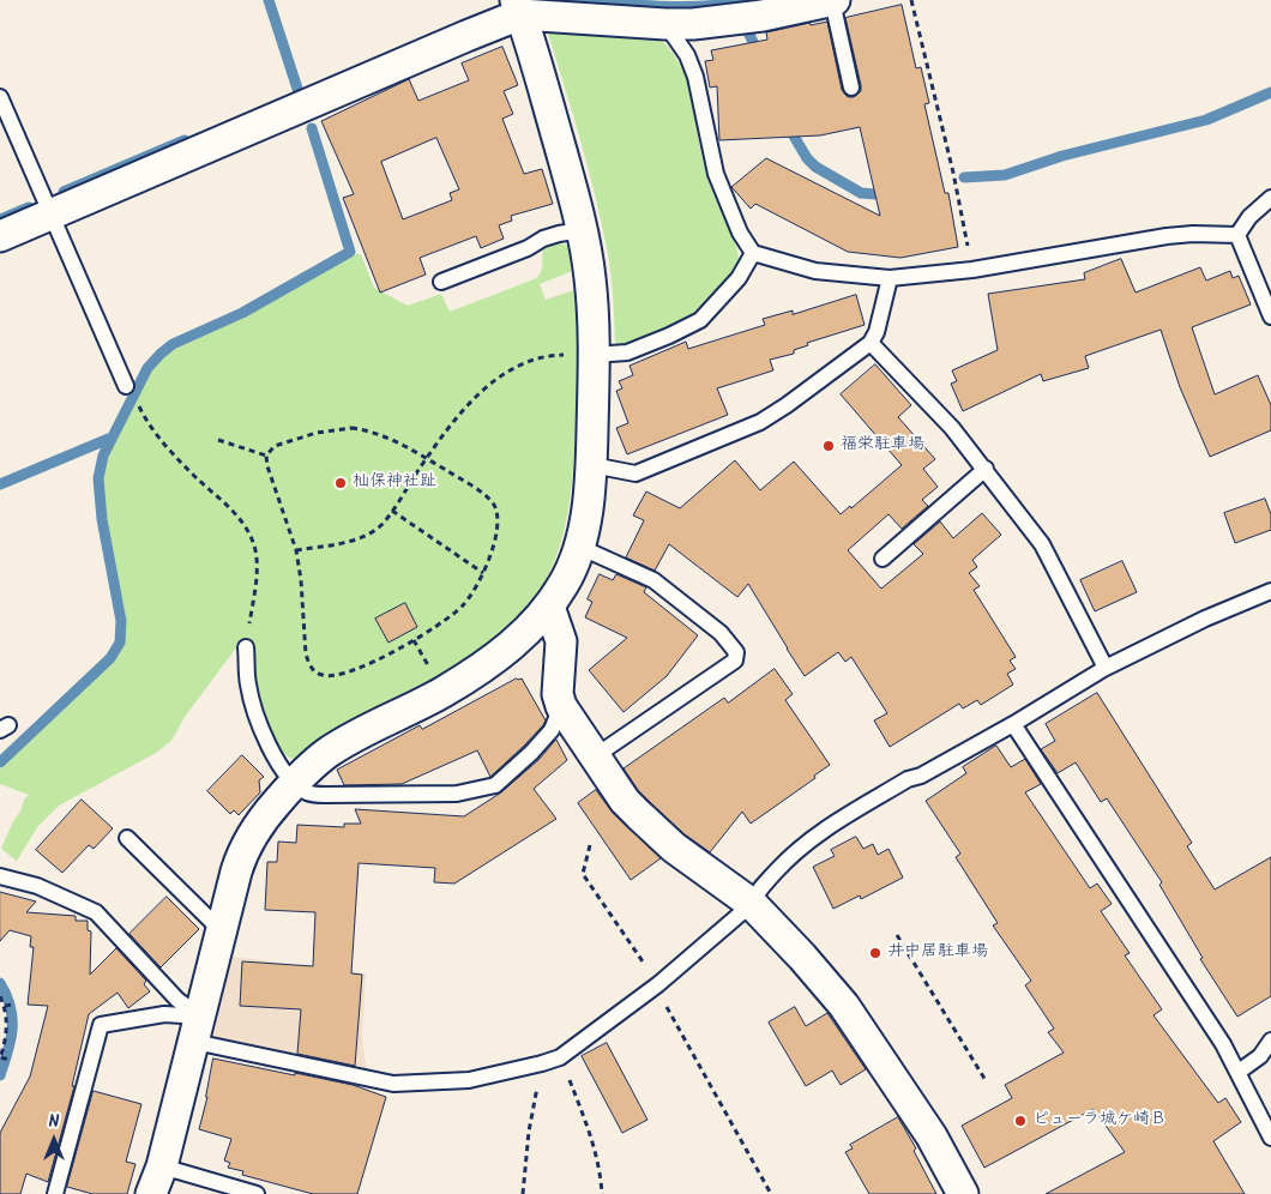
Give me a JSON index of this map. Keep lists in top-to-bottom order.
{
  "places": [
    "福栄駐車場",
    "杣保神社趾",
    "井中居駐車場",
    "ピューラ城ケ崎Ｂ"
  ],
  "north": "top"
}
